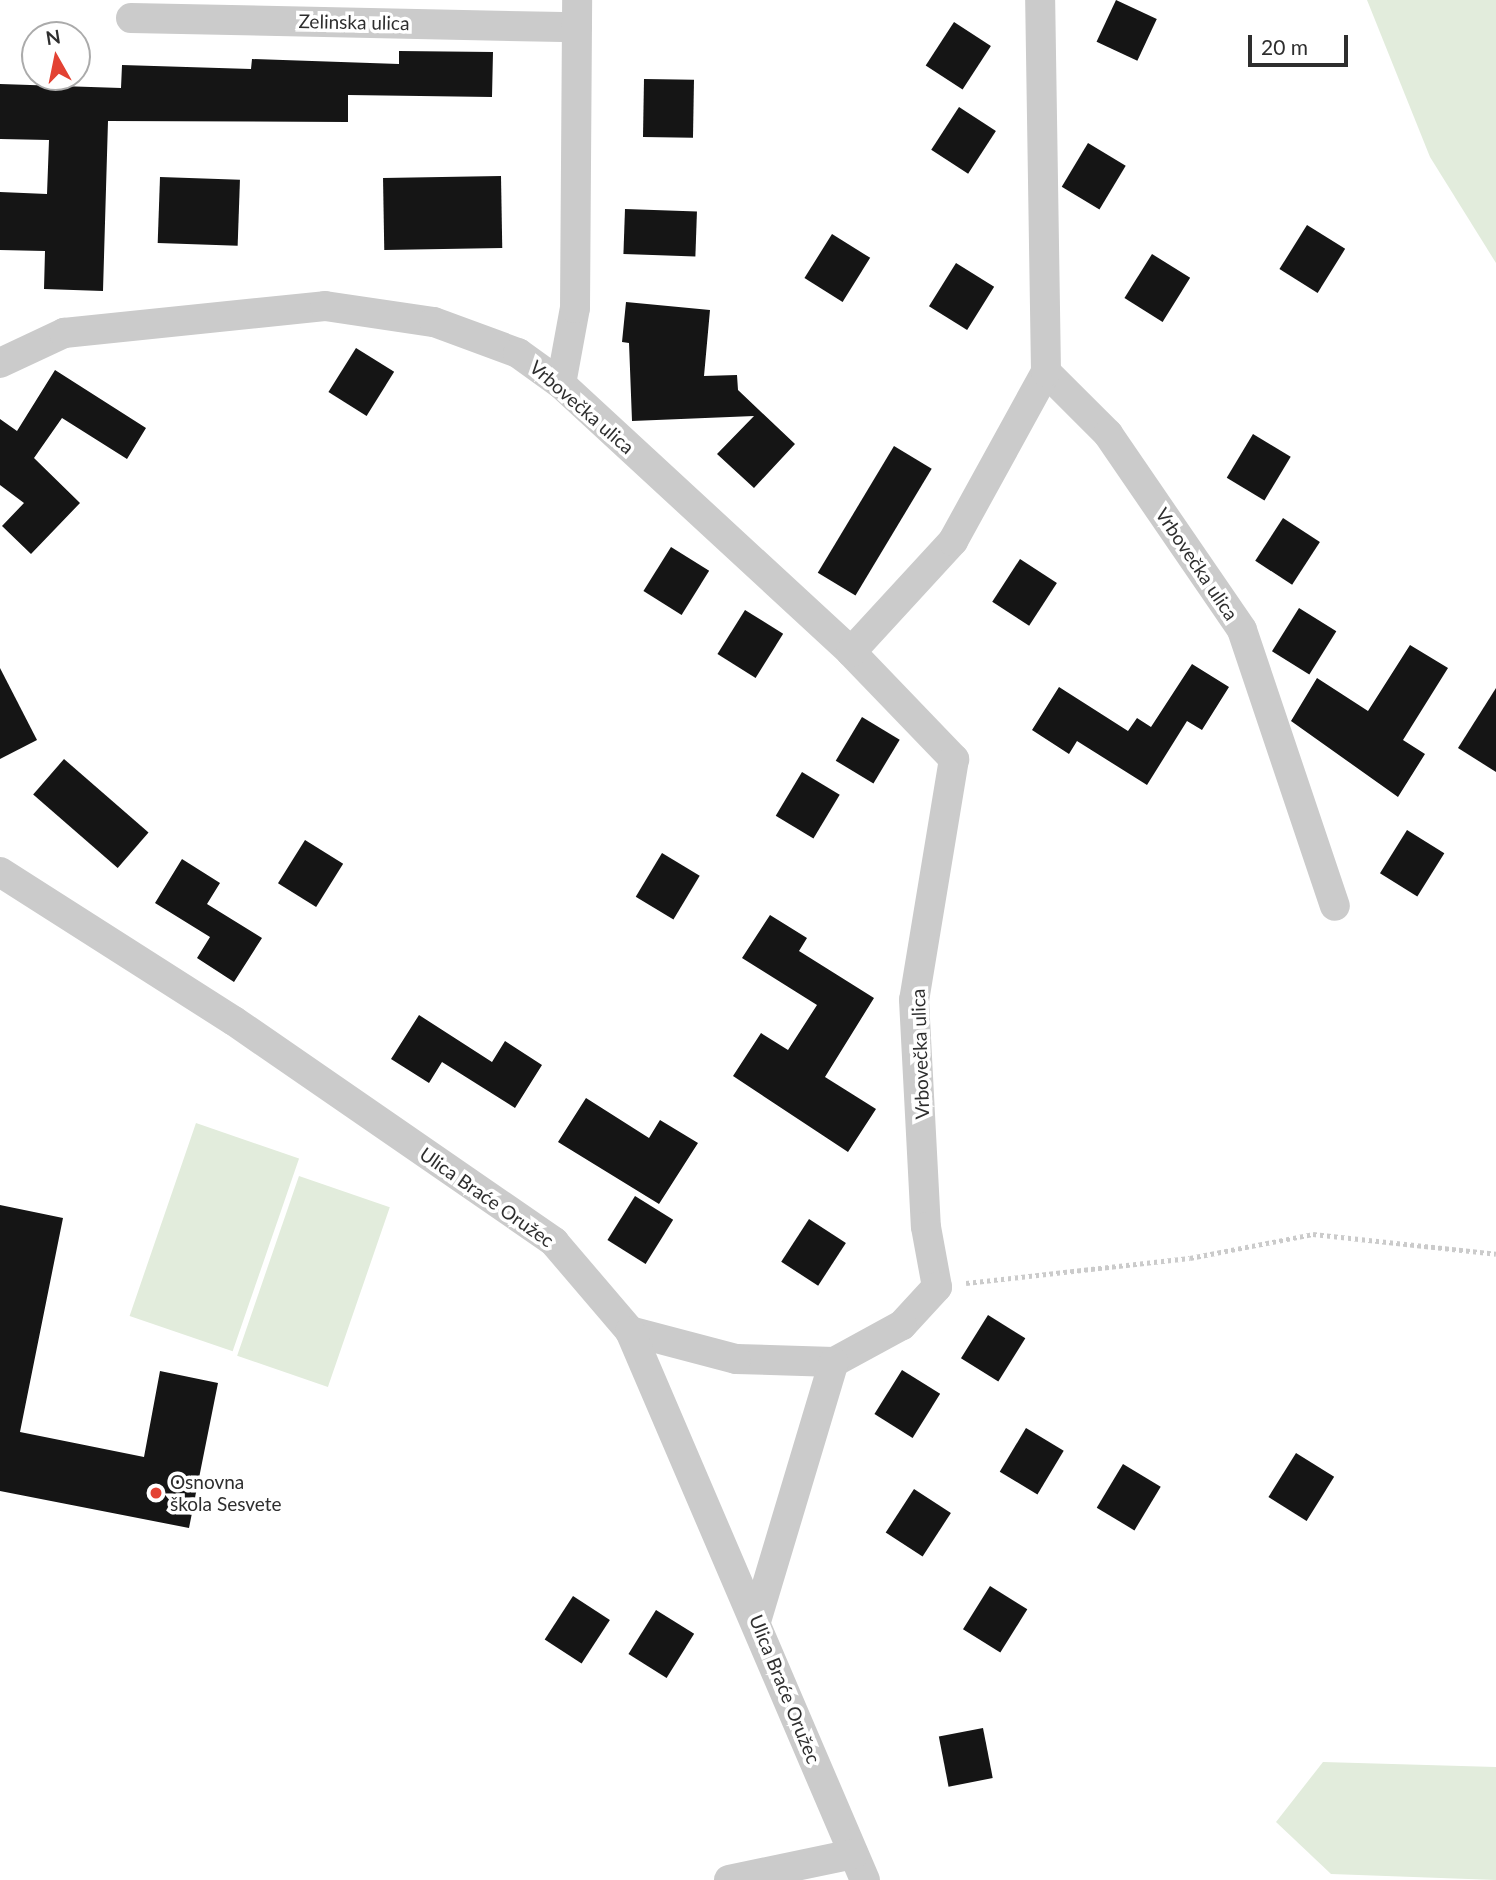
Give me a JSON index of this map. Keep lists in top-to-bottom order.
{
  "streets": {
    "street": ["Zelinska ulica", "Vrbovečka ulica", "Ulica Braće Oružec"]
  },
  "crossings": [
    ["Zelinska ulica", "Vrbovečka ulica"]
  ],
  "places": ["Osnovna škola Sesvete"],
  "scale_bar": "20 m",
  "north": "top"
}
